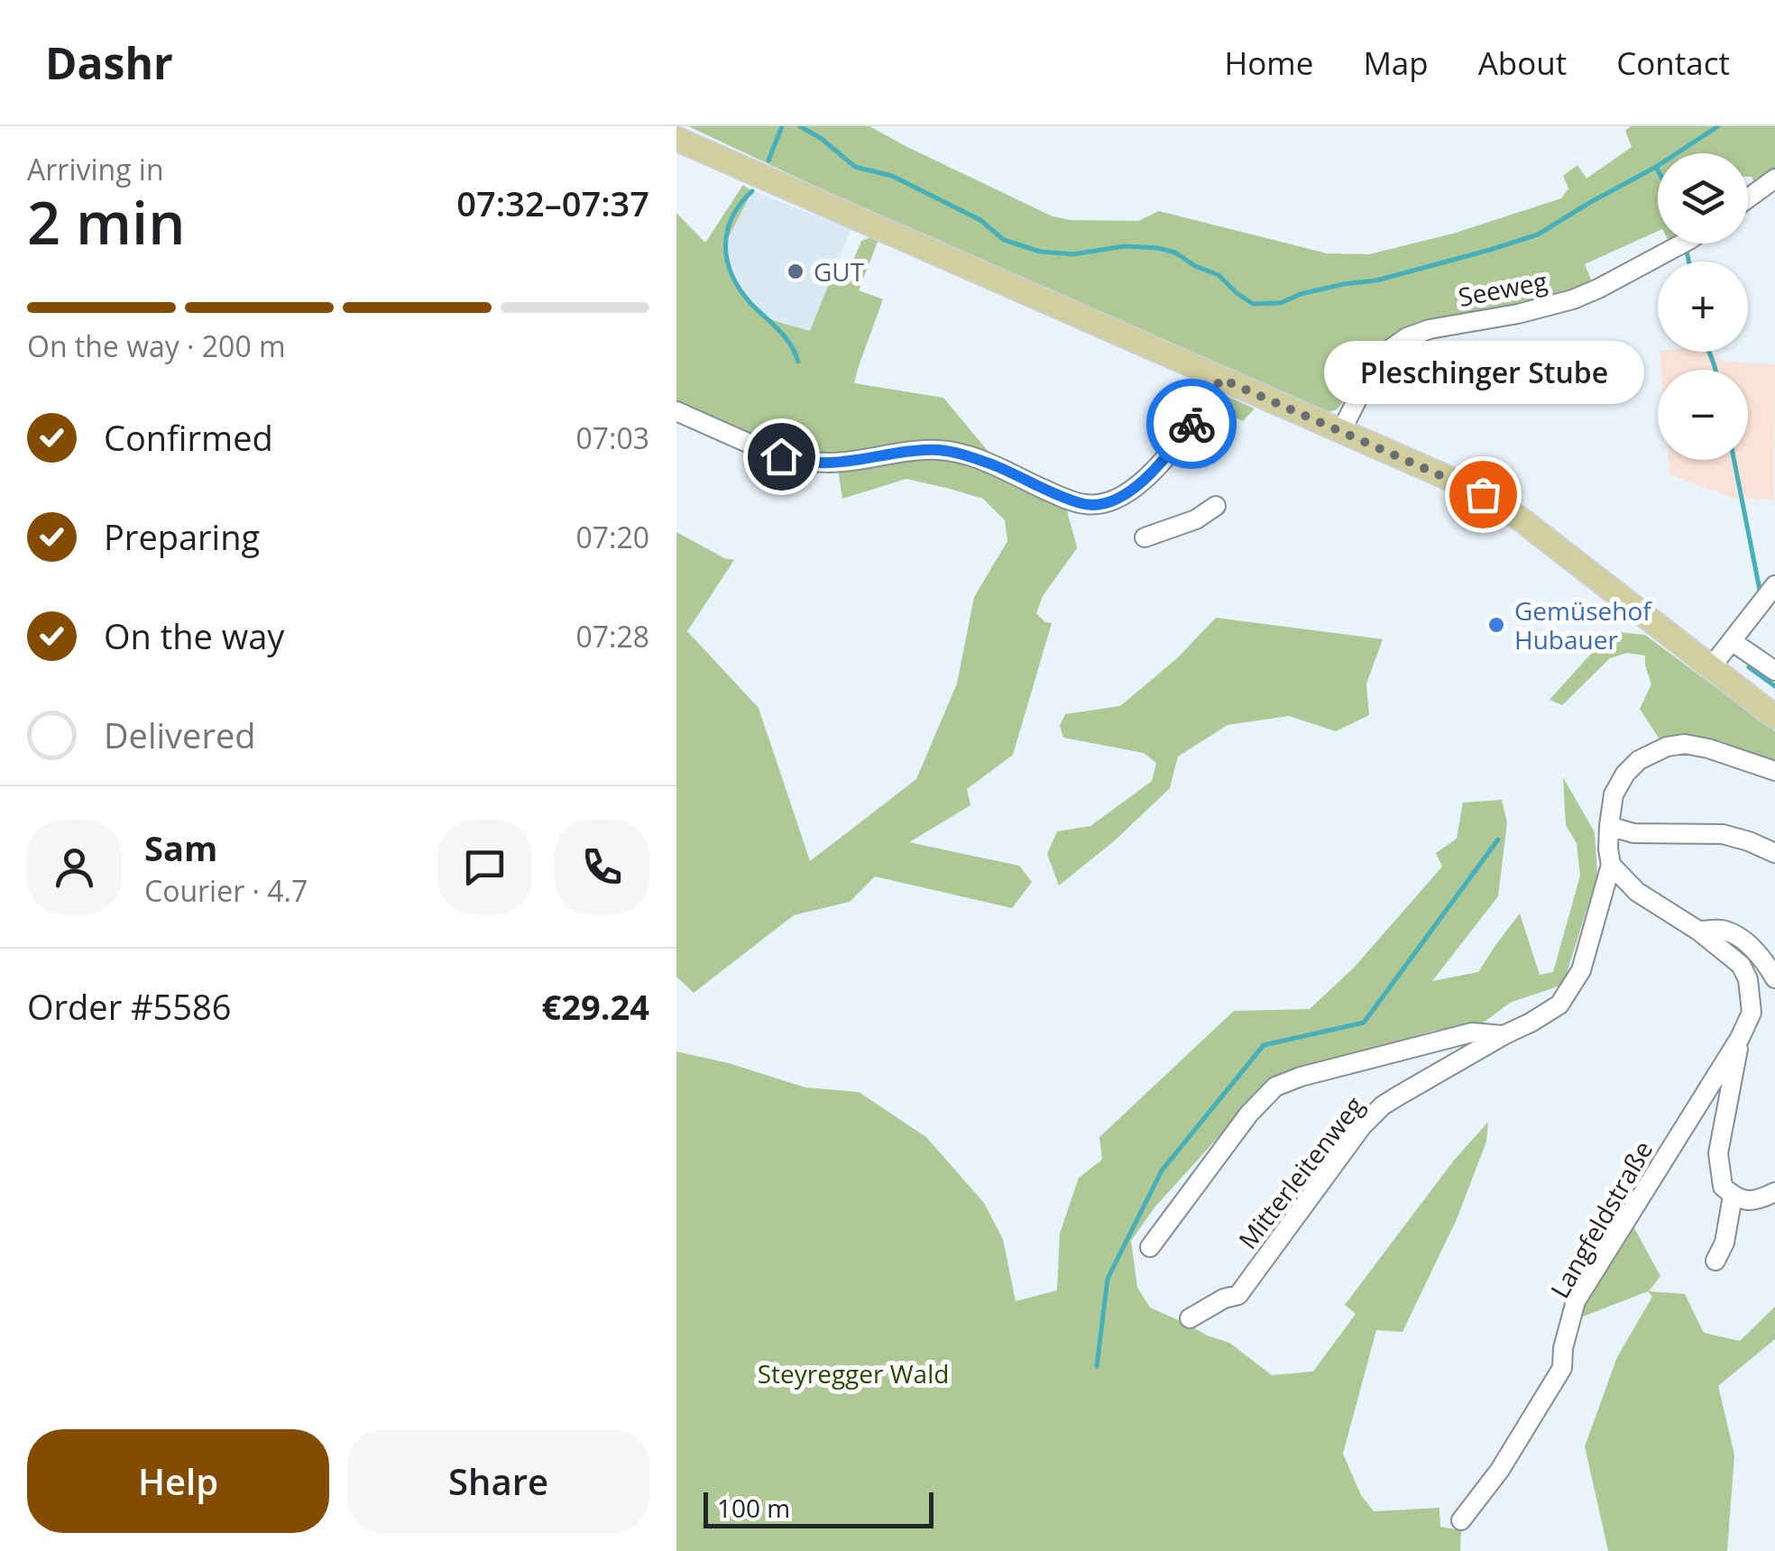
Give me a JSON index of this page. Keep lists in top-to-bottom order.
{
  "streets": {
    "street": ["Seeweg", "Mitterleitenweg", "Langfeldstraße"]
  },
  "crossings": [
    ["Mitterleitenweg", "Langfeldstraße"]
  ],
  "parks": ["Steyregger Wald"],
  "places": ["GUT", "Pleschinger Stube", "Gemüsehof Hubauer"],
  "scale_bar": "100 m",
  "page": {
    "header": "Dashr",
    "nav": [
      "Home",
      "Map",
      "About",
      "Contact"
    ],
    "heading": ["2 min", "Arriving in", "07:32–07:37"],
    "panel": [
      "Sam",
      "Courier · 4.7",
      "Order #5586",
      "€29.24"
    ],
    "map_buttons": ["+", "−"],
    "bar": "On the way · 200 m",
    "bubble": "Pleschinger Stube",
    "list": [
      ["Confirmed", "07:03"],
      ["Preparing", "07:20"],
      ["On the way", "07:28"],
      "Delivered"
    ],
    "buttons": ["Help", "Share"],
    "scale": "100 m"
  }
}
